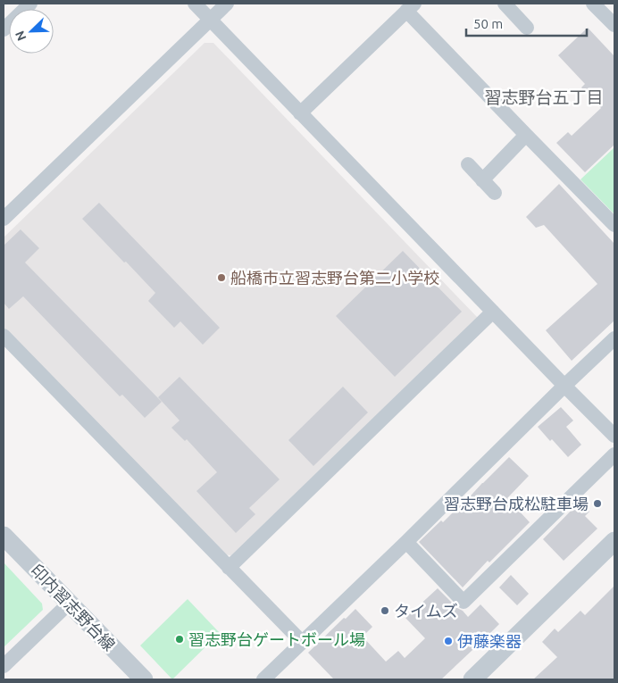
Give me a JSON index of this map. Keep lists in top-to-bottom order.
{
  "streets": {
    "street": ["印内習志野台線"]
  },
  "districts": ["習志野台五丁目"],
  "places": [
    "船橋市立習志野台第二小学校",
    "習志野台成松駐車場",
    "タイムズ",
    "習志野台ゲートボール場",
    "伊藤楽器"
  ],
  "scale_bar": "50 m",
  "north": "bottom left"
}
